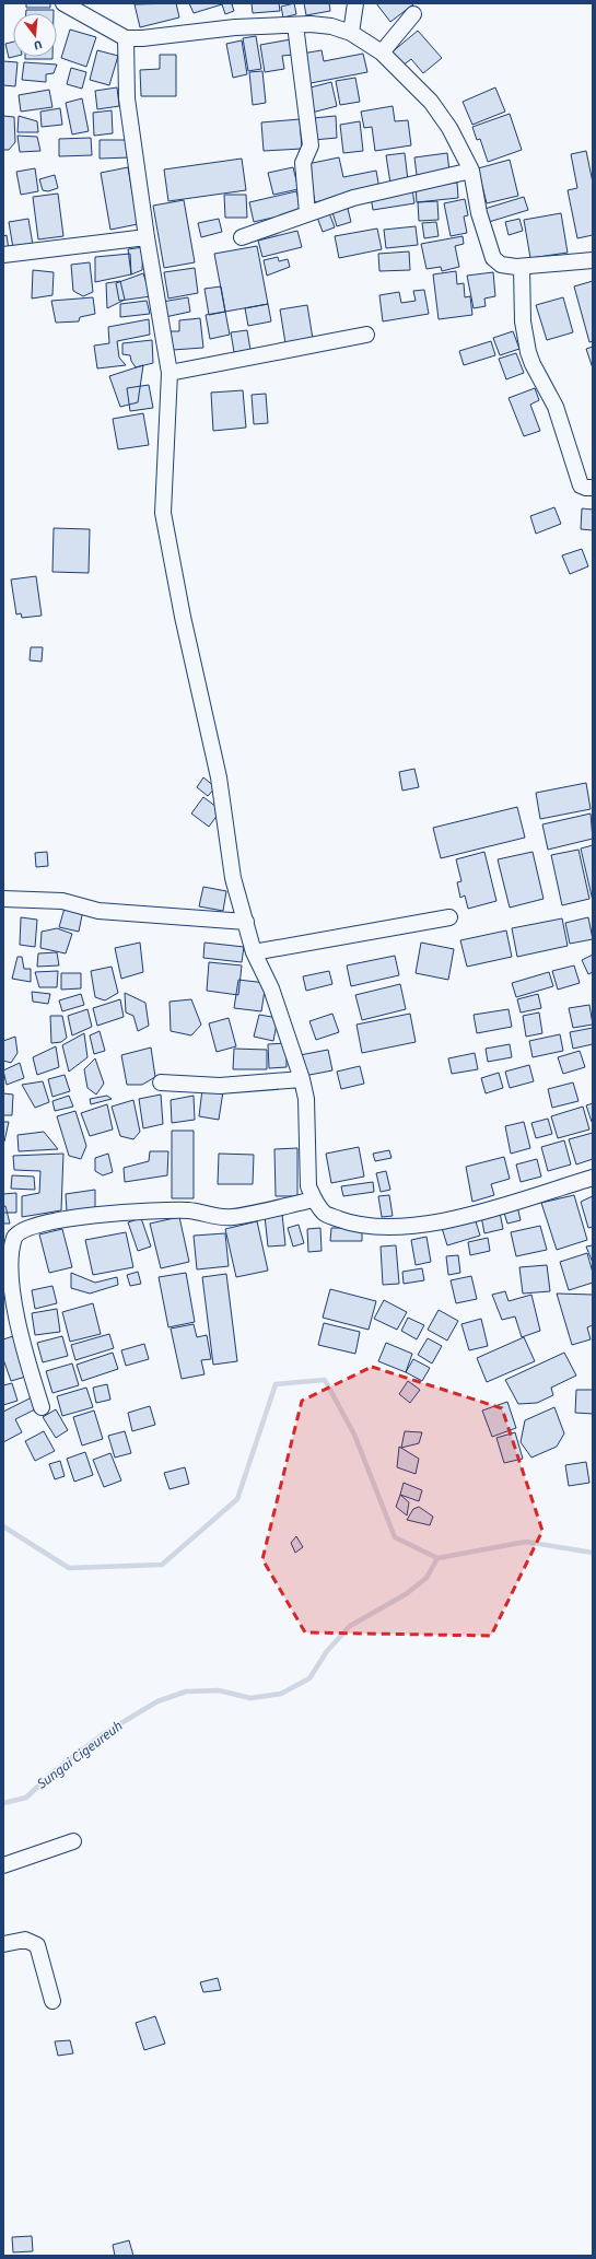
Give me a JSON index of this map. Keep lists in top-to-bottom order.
{
  "water": ["Sungai Cigeureuh"],
  "north": "bottom"
}
